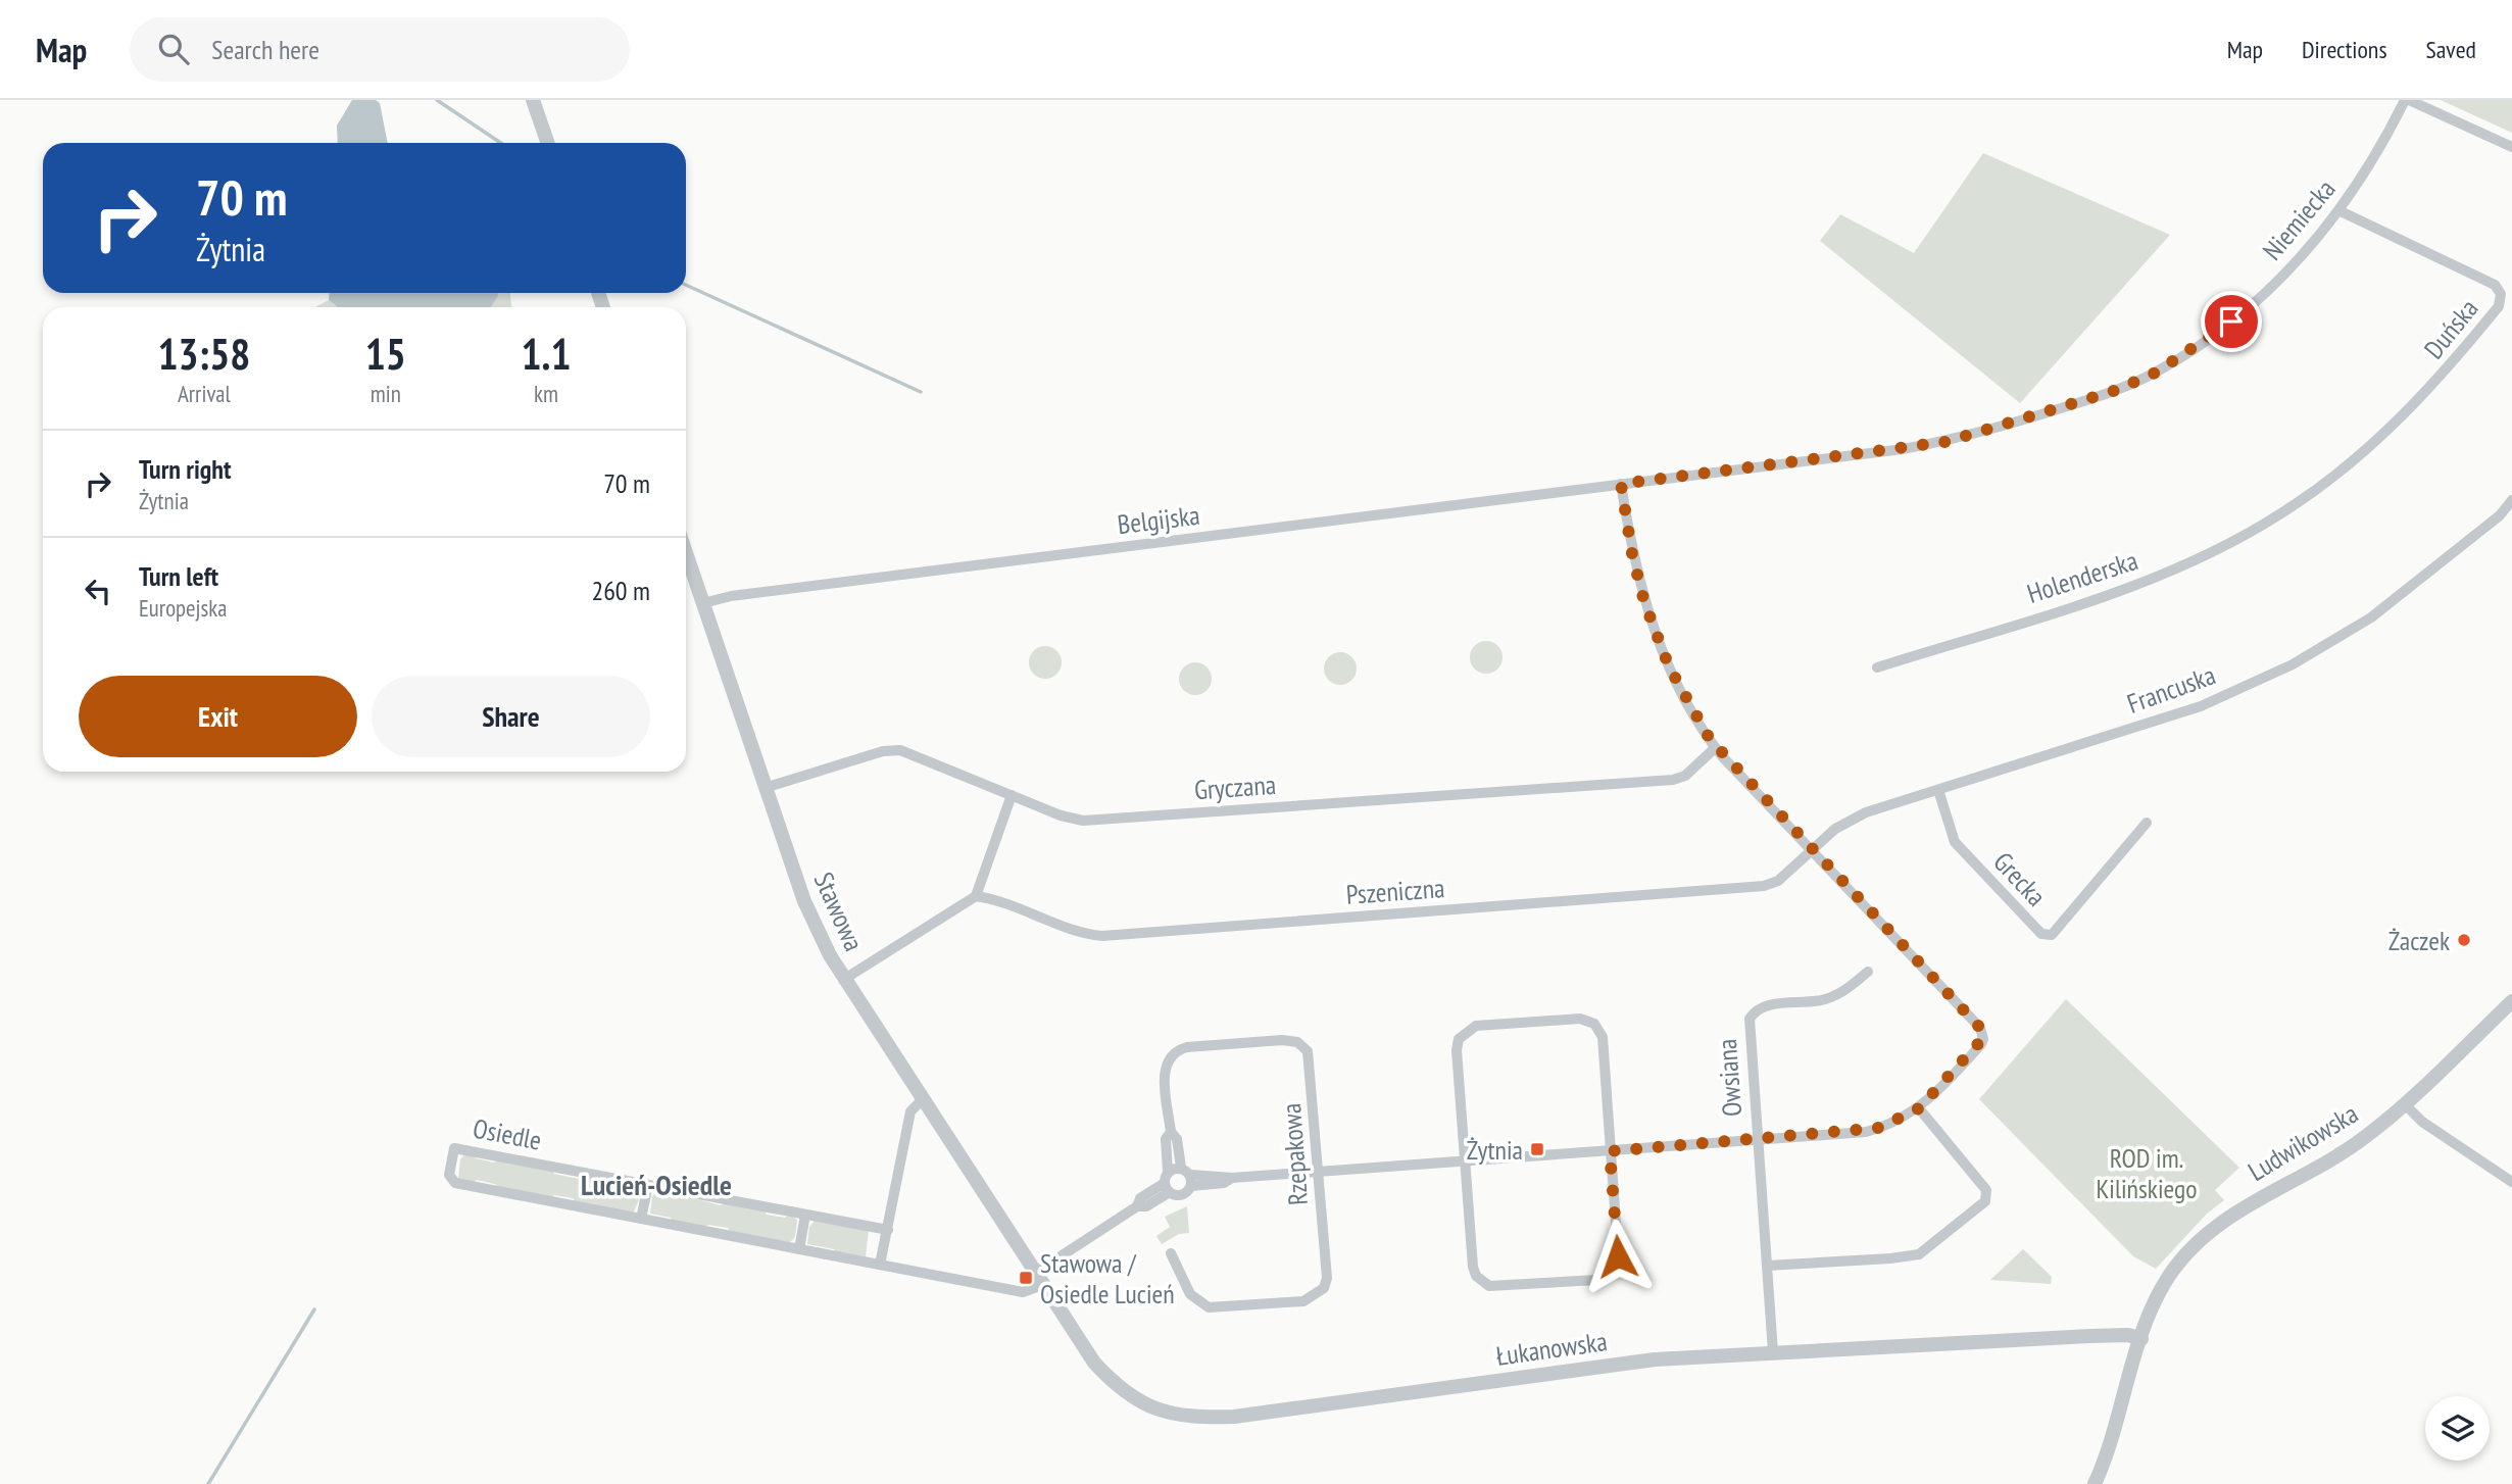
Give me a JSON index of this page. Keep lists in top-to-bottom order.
{
  "streets": {
    "street": [
      "Niemiecka",
      "Duńska",
      "Belgijska",
      "Holenderska",
      "Francuska",
      "Gryczana",
      "Grecka",
      "Pszeniczna",
      "Stawowa",
      "Owsiana",
      "Osiedle",
      "Ludwikowska",
      "Rzepakowa",
      "Łukanowska"
    ]
  },
  "crossings": [
    ["Niemiecka", "Duńska"],
    ["Niemiecka", "Belgijska"],
    ["Duńska", "Holenderska"],
    ["Belgijska", "Stawowa"],
    ["Francuska", "Grecka"],
    ["Francuska", "Pszeniczna"],
    ["Gryczana", "Stawowa"],
    ["Stawowa", "Osiedle"],
    ["Stawowa", "Łukanowska"],
    ["Owsiana", "Łukanowska"],
    ["Osiedle", "Łukanowska"],
    ["Ludwikowska", "Łukanowska"]
  ],
  "districts": ["Lucień-Osiedle"],
  "parks": ["ROD im. Kilińskiego"],
  "places": {
    "other": ["Żaczek"],
    "transit": ["Żytnia", "Stawowa / Osiedle Lucień"]
  },
  "page": {
    "header": "Map",
    "search": "Search here",
    "nav": ["Map", "Directions", "Saved"],
    "turn": ["70 m", "Żytnia"],
    "eta": [
      "13:58",
      "Arrival",
      "15",
      "min",
      "1.1",
      "km"
    ],
    "list": [
      {
        "name": "Turn right",
        "note": "Żytnia",
        "value": "70 m"
      },
      {
        "name": "Turn left",
        "note": "Europejska",
        "value": "260 m"
      }
    ],
    "buttons": ["Exit", "Share"]
  }
}
